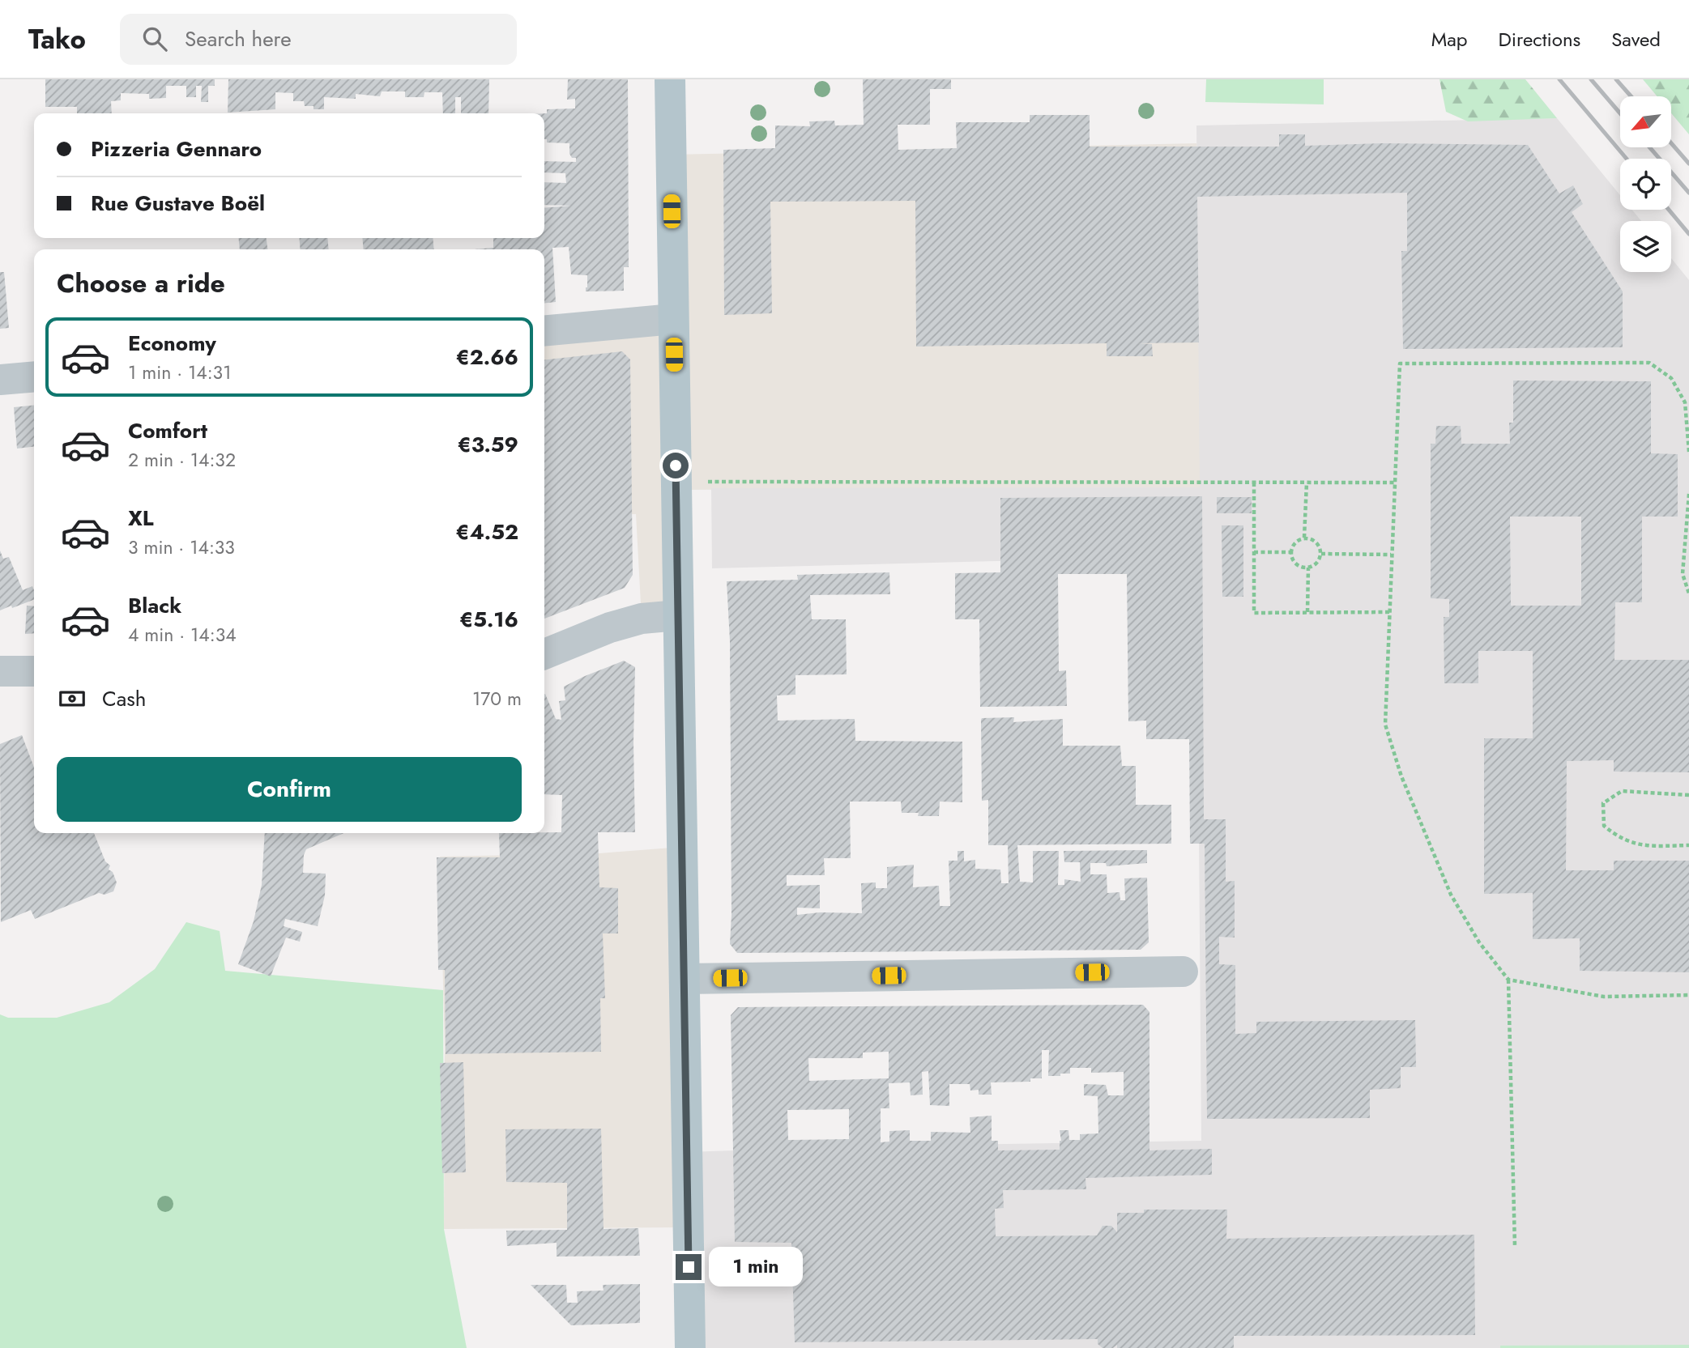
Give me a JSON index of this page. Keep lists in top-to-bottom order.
{
  "north": "bottom left",
  "page": {
    "header": "Tako",
    "search": "Search here",
    "nav": ["Map", "Directions", "Saved"],
    "banner": ["Pizzeria Gennaro", "Rue Gustave Boël"],
    "heading": "Choose a ride",
    "list": [
      {
        "name": "Economy",
        "note": "1 min · 14:31",
        "value": "€2.66"
      },
      {
        "name": "Comfort",
        "note": "2 min · 14:32",
        "value": "€3.59"
      },
      {
        "name": "XL",
        "note": "3 min · 14:33",
        "value": "€4.52"
      },
      {
        "name": "Black",
        "note": "4 min · 14:34",
        "value": "€5.16"
      }
    ],
    "pay": ["Cash", "170 m"],
    "buttons": "Confirm",
    "bubble": "1 min"
  }
}
